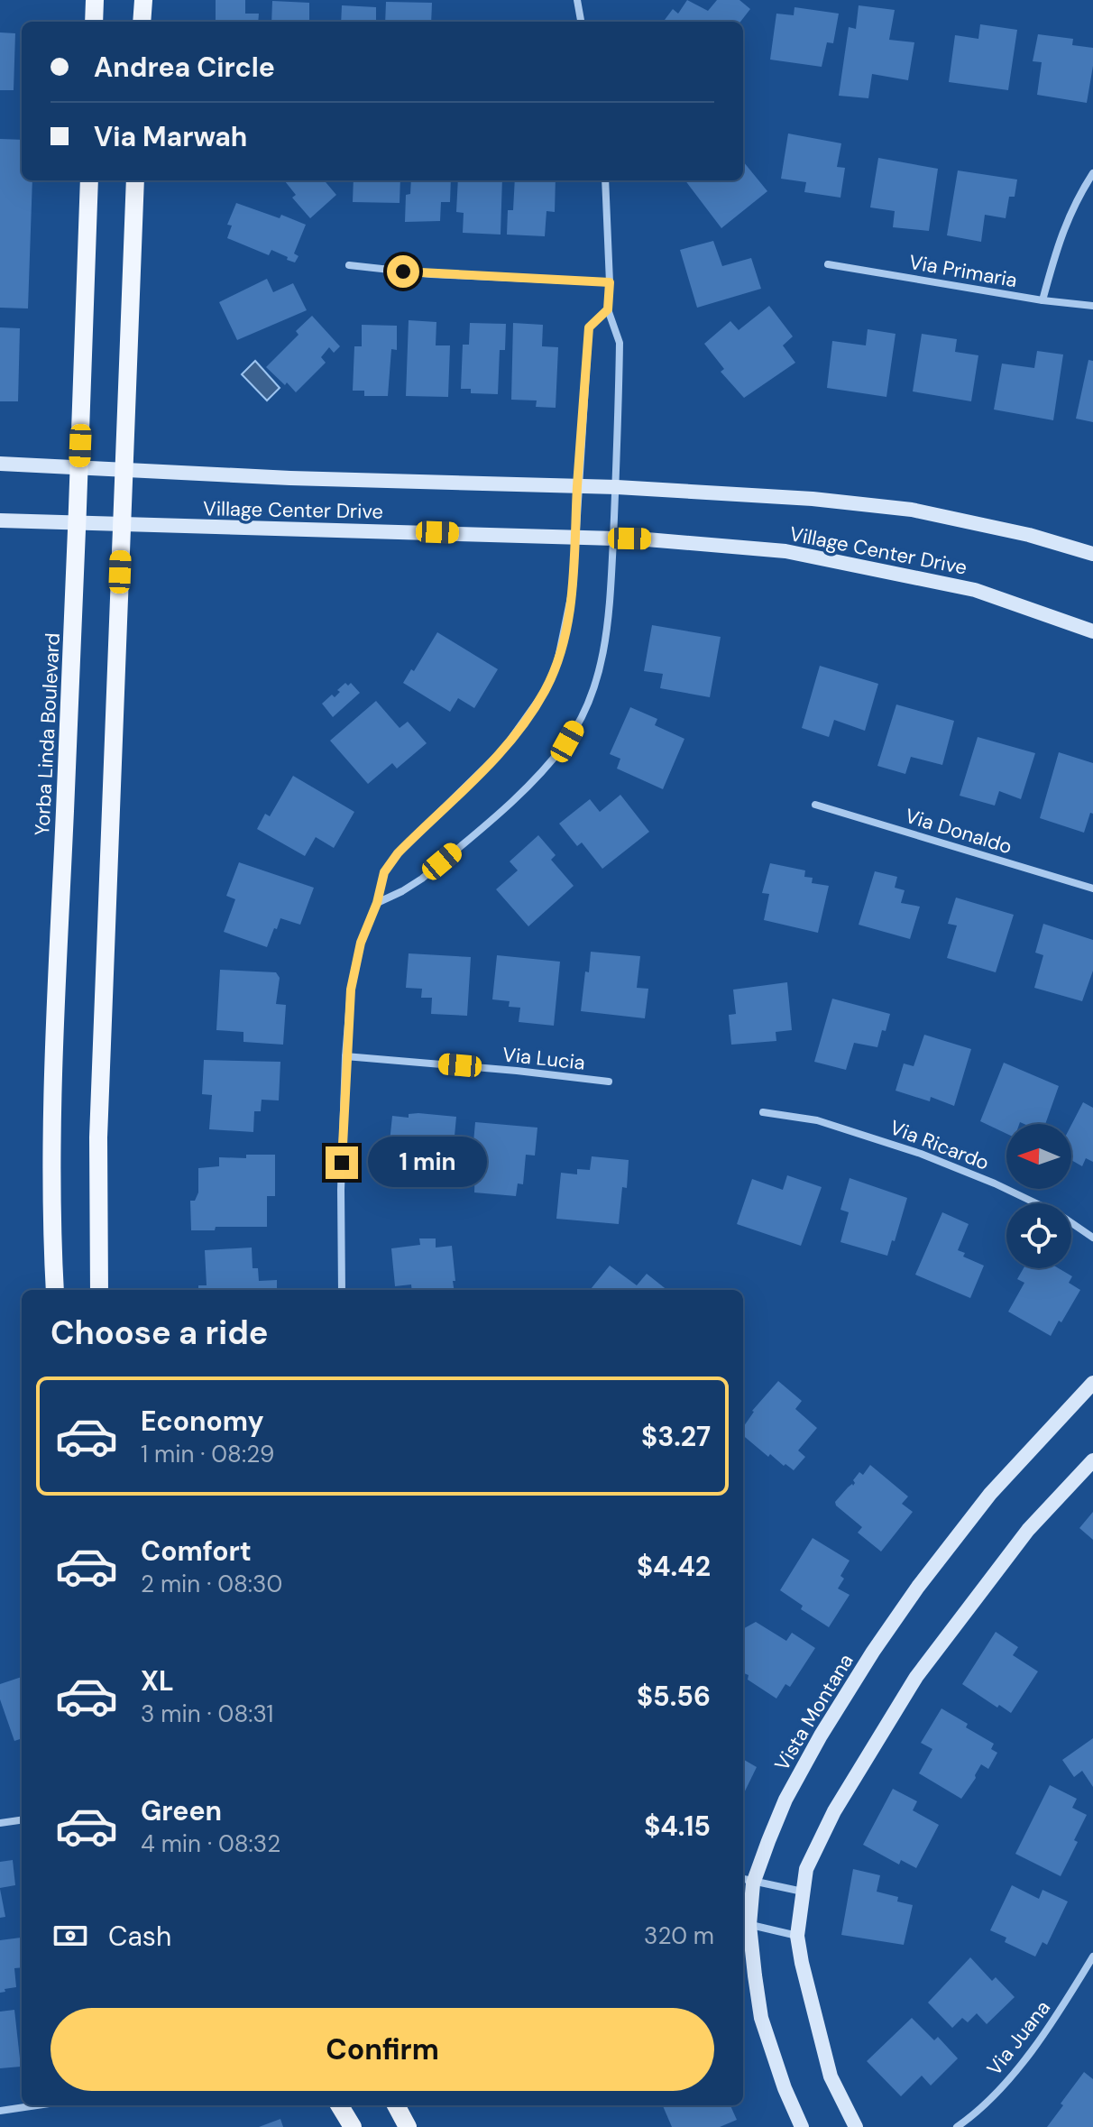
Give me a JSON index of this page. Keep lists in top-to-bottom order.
{
  "streets": {
    "main road": ["Village Center Drive", "Yorba Linda Boulevard", "Vista Montana"],
    "street": [
      "Via Primaria",
      "Via Donaldo",
      "Via Lucia",
      "Via Ricardo",
      "Via Juana"
    ]
  },
  "crossings": [
    ["Village Center Drive", "Yorba Linda Boulevard"]
  ],
  "north": "left",
  "page": {
    "banner": ["Andrea Circle", "Via Marwah"],
    "bubble": "1 min",
    "heading": "Choose a ride",
    "list": [
      {
        "name": "Economy",
        "note": "1 min · 08:29",
        "value": "$3.27"
      },
      {
        "name": "Comfort",
        "note": "2 min · 08:30",
        "value": "$4.42"
      },
      {
        "name": "XL",
        "note": "3 min · 08:31",
        "value": "$5.56"
      },
      {
        "name": "Green",
        "note": "4 min · 08:32",
        "value": "$4.15"
      }
    ],
    "pay": ["Cash", "320 m"],
    "buttons": "Confirm"
  }
}
